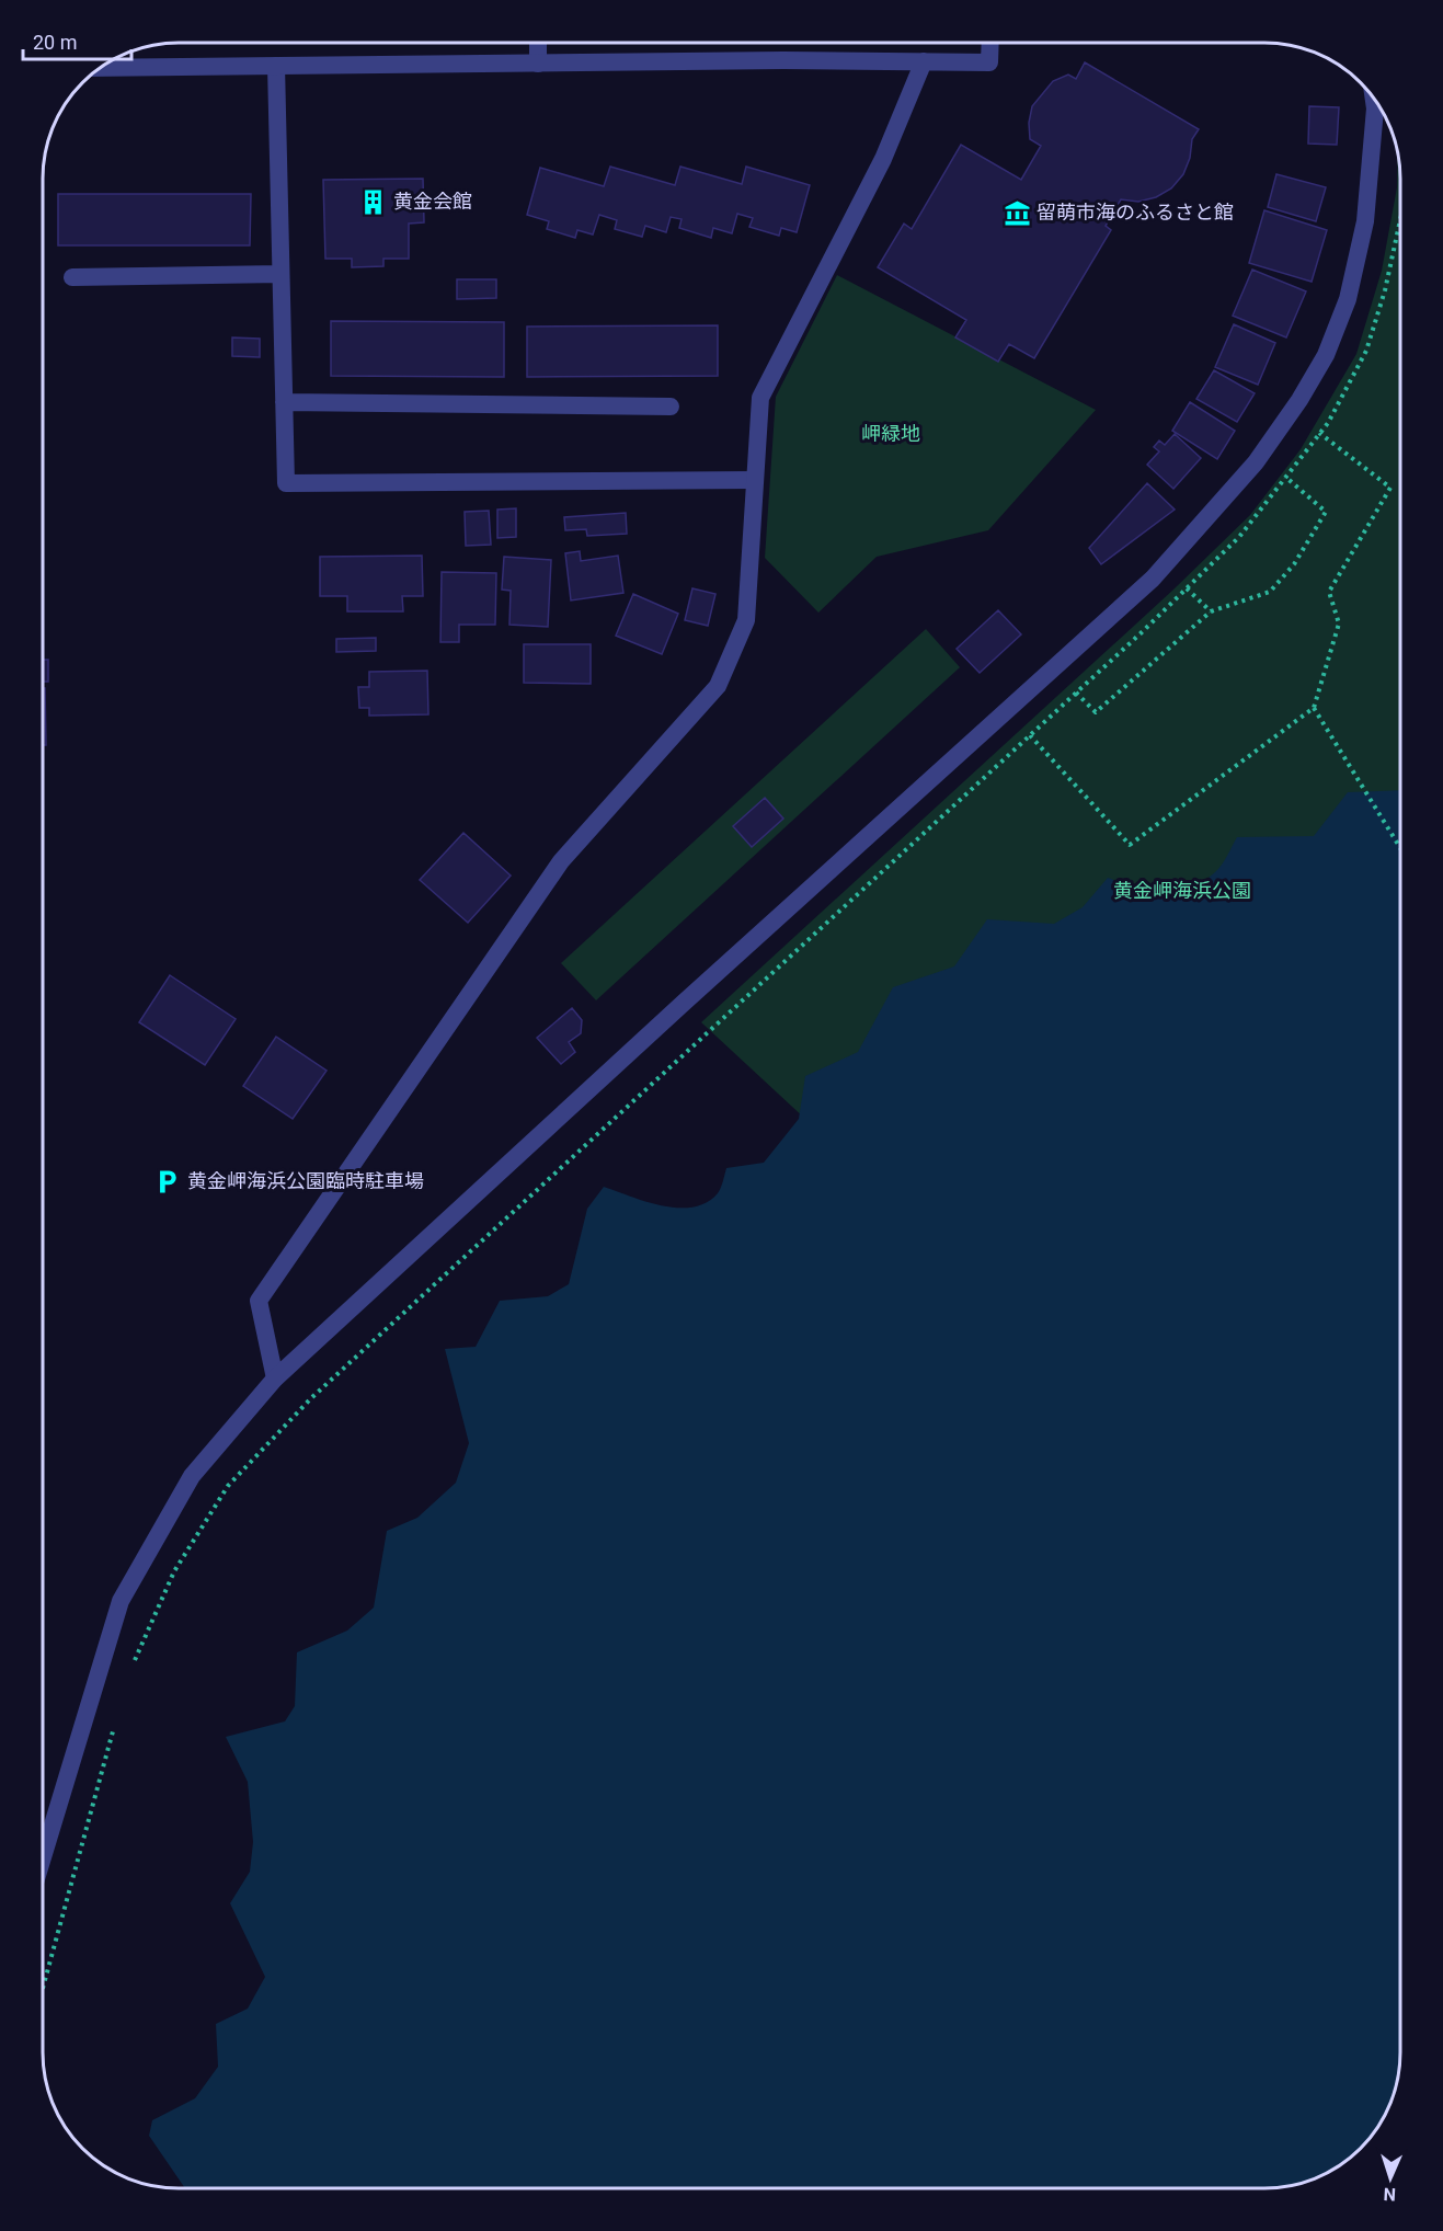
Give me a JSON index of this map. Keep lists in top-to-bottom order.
{
  "parks": ["岬緑地", "黄金岬海浜公園"],
  "places": {
    "building": ["黄金会館"],
    "museum": ["留萌市海のふるさと館"],
    "parking": ["黄金岬海浜公園臨時駐車場"]
  },
  "scale_bar": "20 m",
  "north": "bottom"
}
